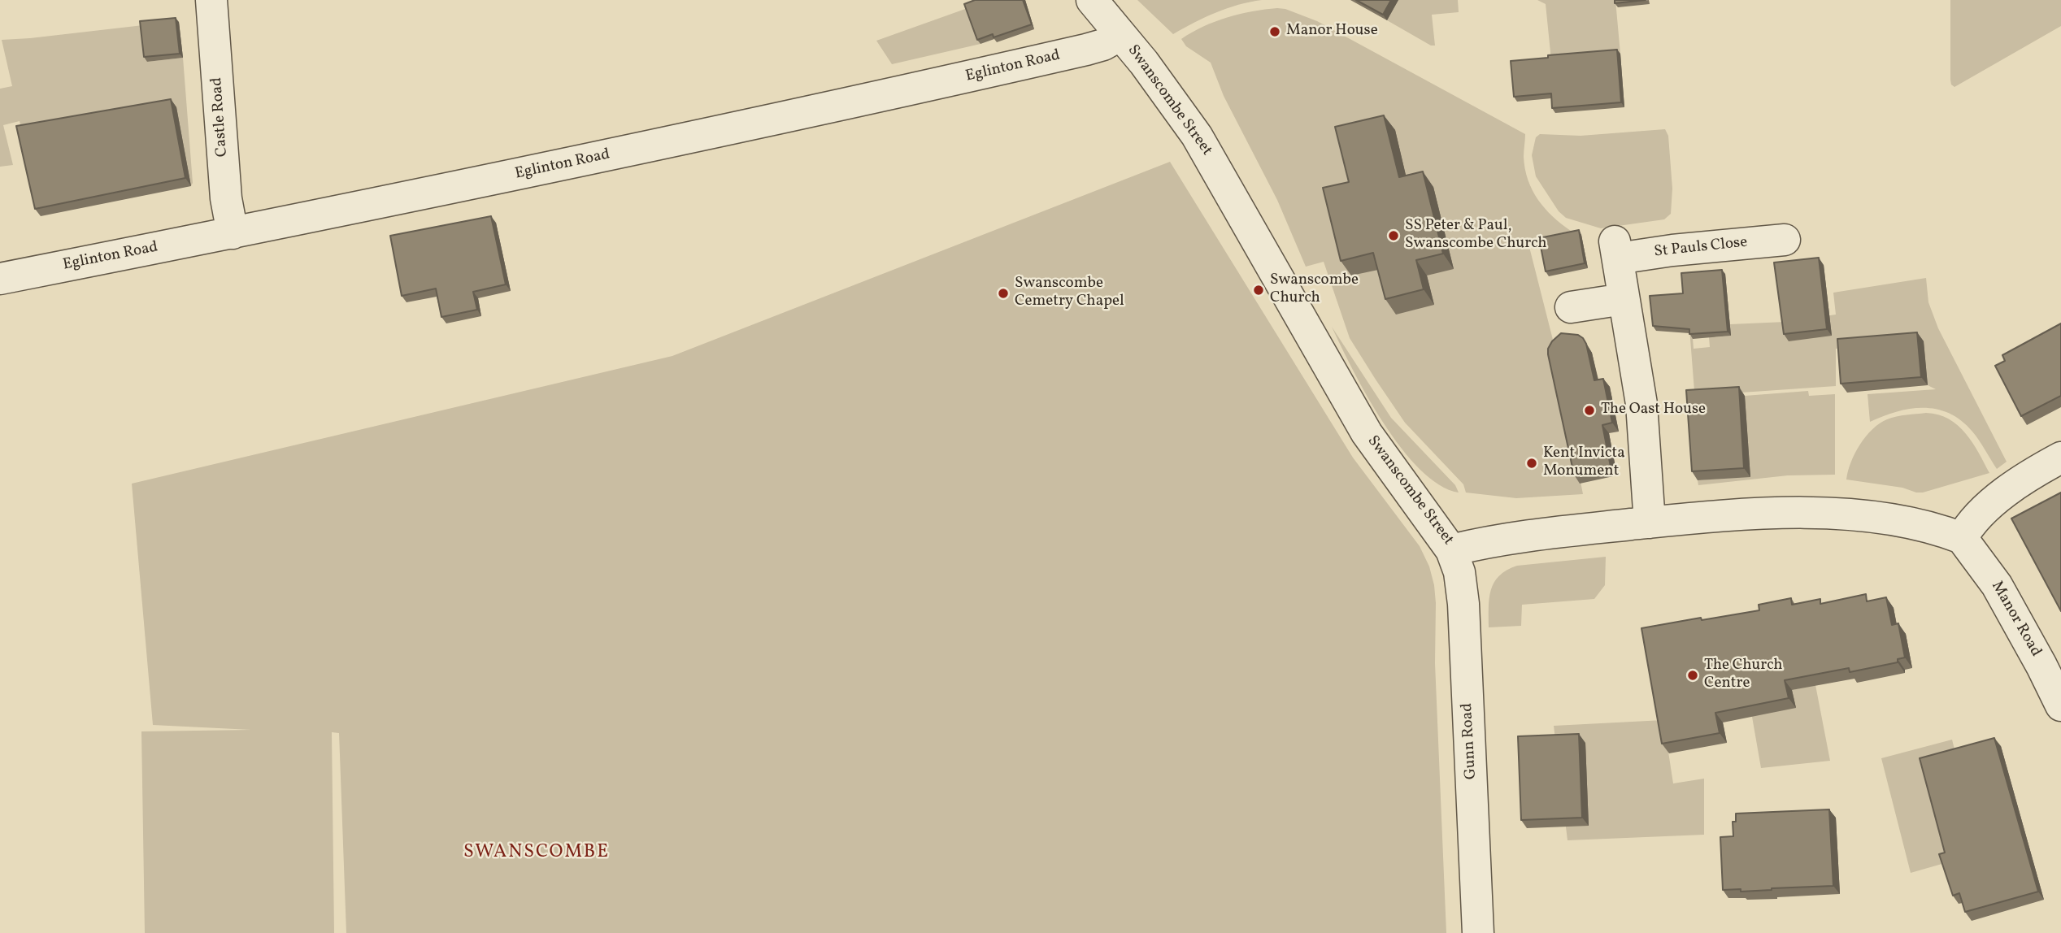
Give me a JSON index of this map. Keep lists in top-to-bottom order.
{
  "streets": {
    "street": [
      "Eglinton Road",
      "Swanscombe Street",
      "Castle Road",
      "St Pauls Close",
      "Manor Road",
      "Gunn Road"
    ]
  },
  "crossings": [
    ["Eglinton Road", "Swanscombe Street"],
    ["Eglinton Road", "Castle Road"],
    ["Swanscombe Street", "St Pauls Close"],
    ["Swanscombe Street", "Manor Road"],
    ["Swanscombe Street", "Gunn Road"]
  ],
  "districts": ["SWANSCOMBE"],
  "places": [
    "Manor House",
    "SS Peter & Paul, Swanscombe Church",
    "Swanscombe Church",
    "Swanscombe Cemetry Chapel",
    "The Oast House",
    "Kent Invicta Monument",
    "The Church Centre"
  ]
}
